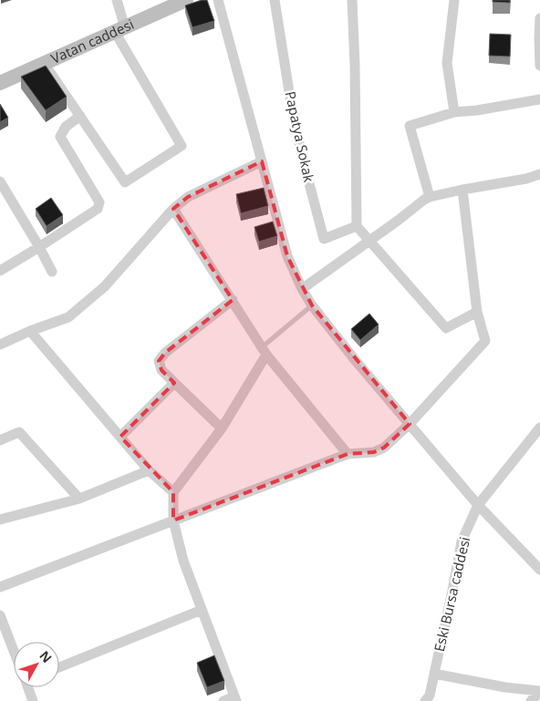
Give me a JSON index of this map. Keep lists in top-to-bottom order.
{
  "streets": {
    "street": ["Vatan caddesi", "Papatya Sokak", "Eski Bursa caddesi"]
  },
  "north": "top right"
}
